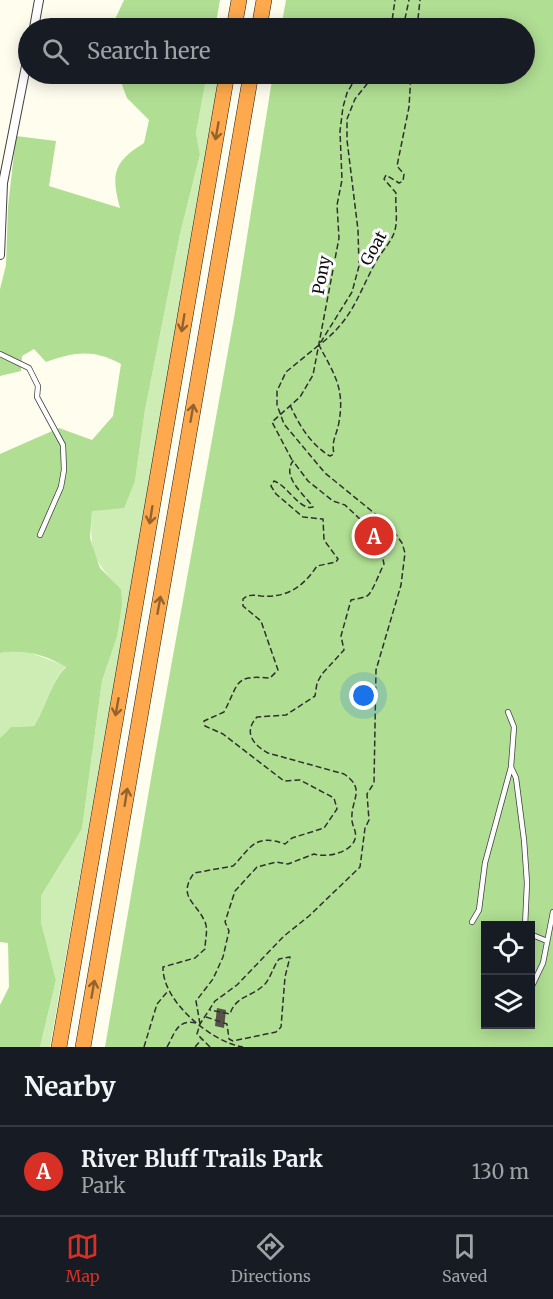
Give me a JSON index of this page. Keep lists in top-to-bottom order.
{
  "streets": {
    "path": ["Goat", "Pony"]
  },
  "crossings": [
    ["Goat", "Pony"]
  ],
  "page": {
    "search": "Search here",
    "pins": "A",
    "heading": "Nearby",
    "list": [
      {
        "mark": "A",
        "name": "River Bluff Trails Park",
        "note": "Park",
        "value": "130 m"
      }
    ],
    "nav": ["Map", "Directions", "Saved"]
  }
}
